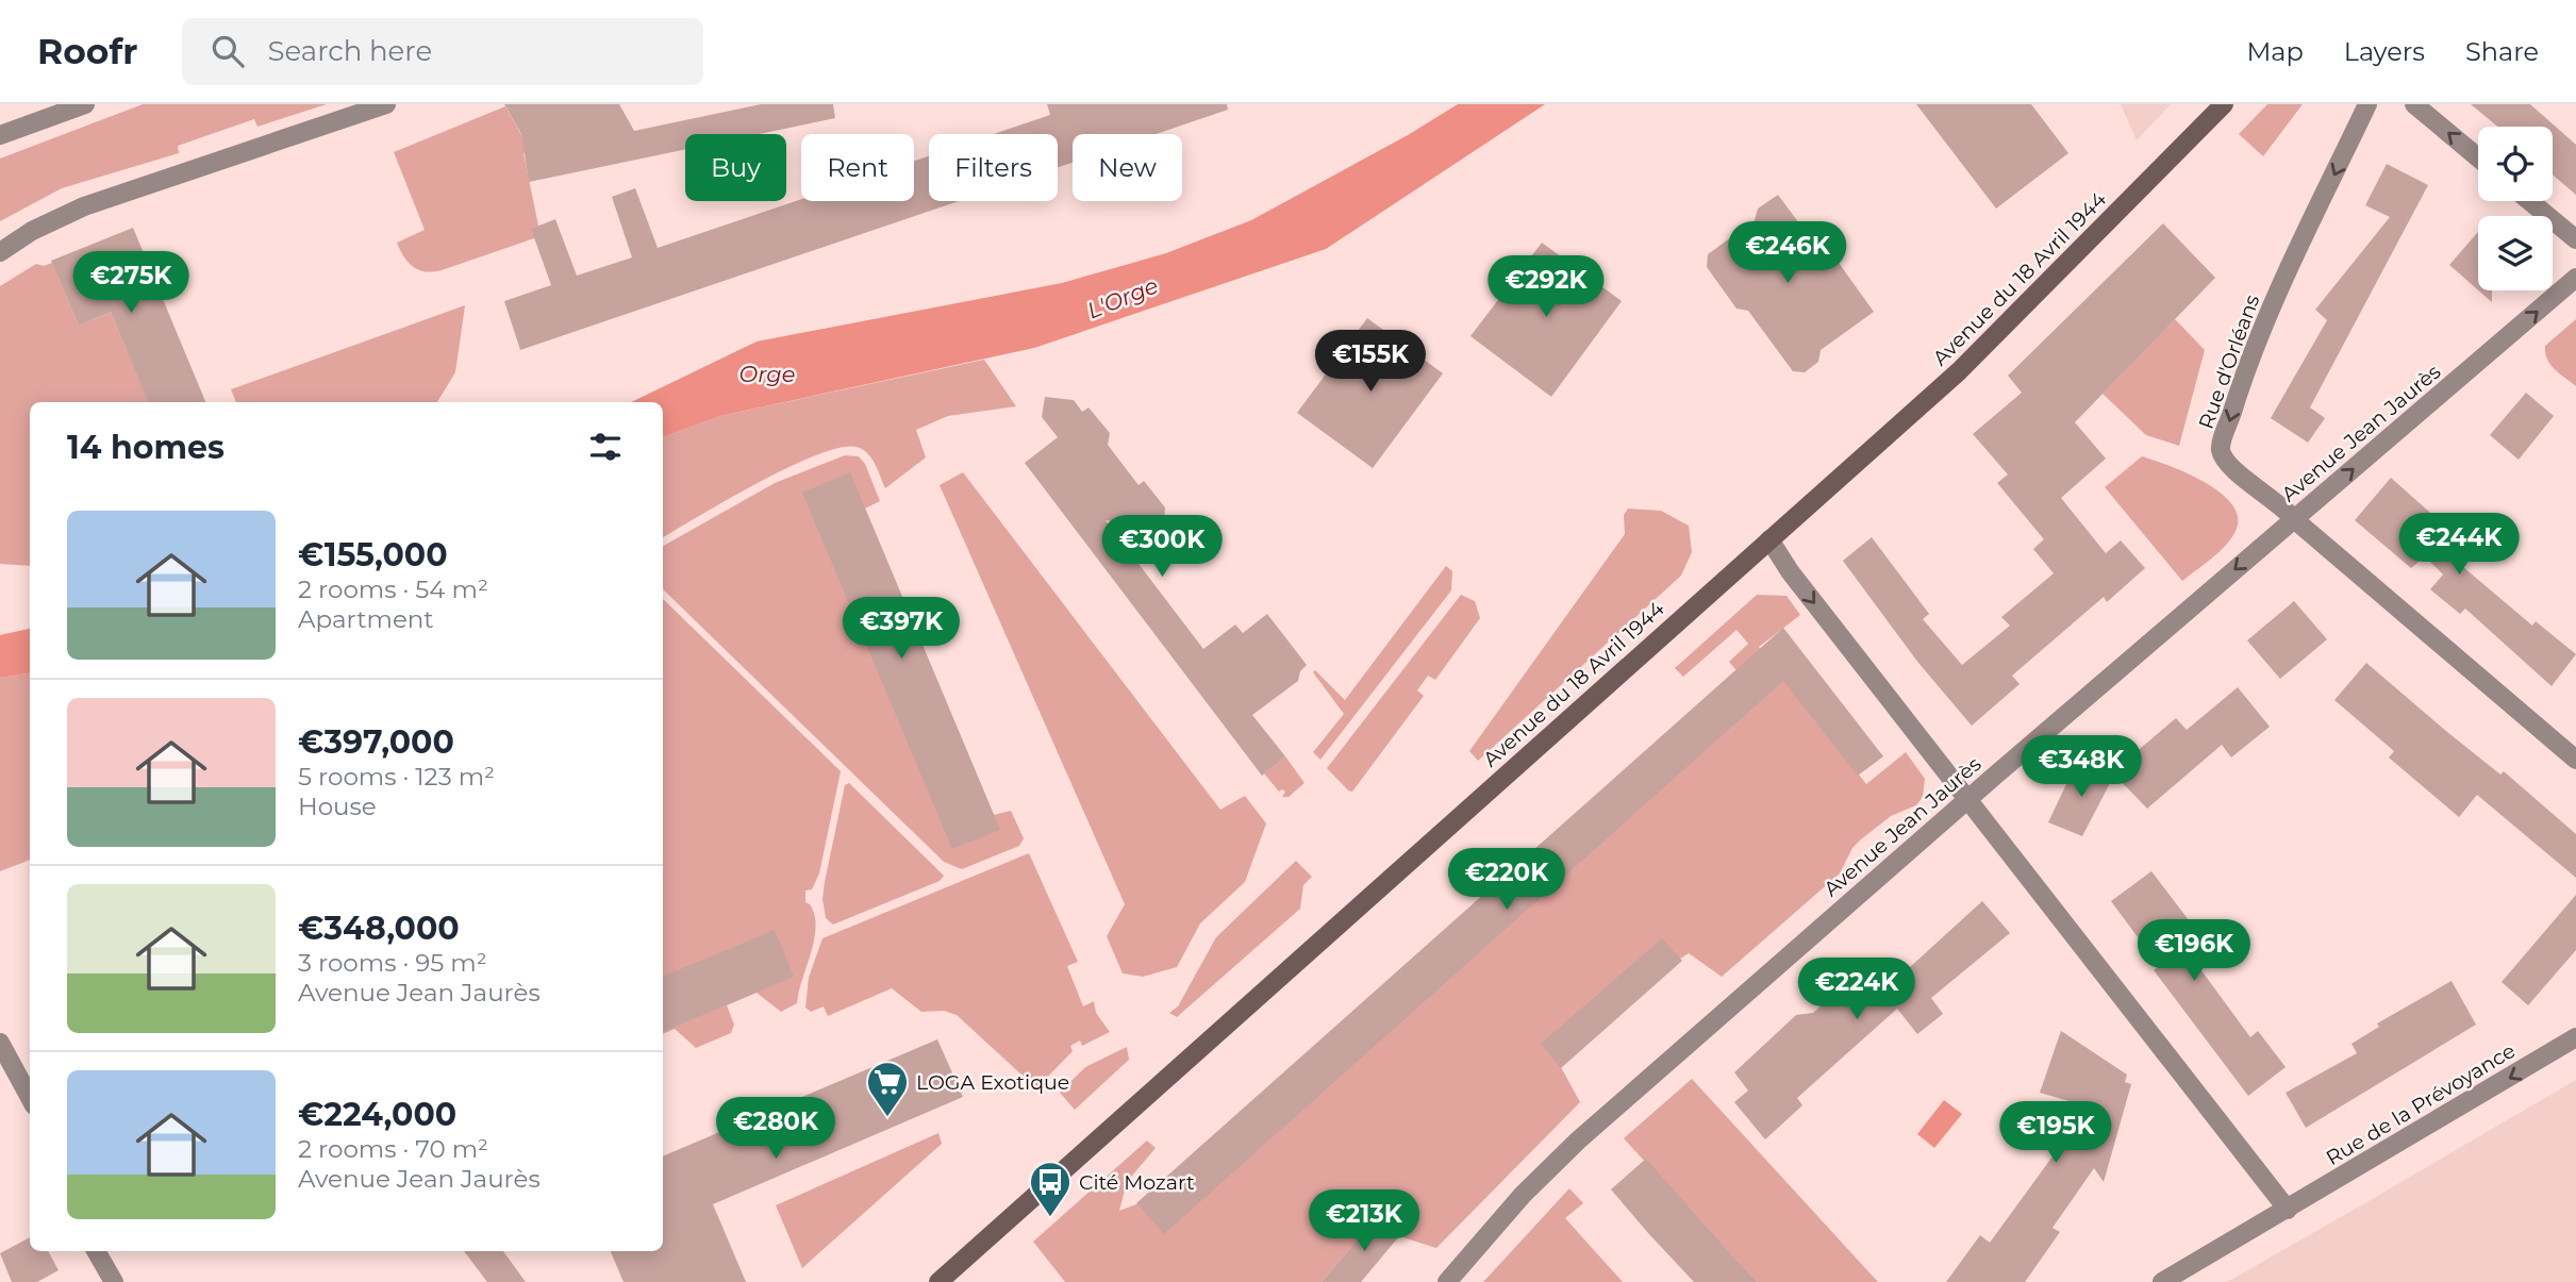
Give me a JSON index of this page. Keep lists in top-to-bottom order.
{
  "streets": {
    "street": [
      "Avenue du 18 Avril 1944",
      "Rue d'Orléans",
      "Avenue Jean Jaurès",
      "Rue de la Prévoyance"
    ]
  },
  "crossings": [
    ["Rue d'Orléans", "Avenue Jean Jaurès"]
  ],
  "one_way": ["Rue d'Orléans", "Rue de la Prévoyance"],
  "water": ["L'Orge", "Orge"],
  "places": {
    "supermarket": ["LOGA Exotique"],
    "bus stop": ["Cité Mozart"]
  },
  "page": {
    "header": "Roofr",
    "search": "Search here",
    "nav": ["Map", "Layers", "Share"],
    "chip": [
      "Buy",
      "Rent",
      "Filters",
      "New"
    ],
    "price": [
      "€246K",
      "€275K",
      "€292K",
      "€155K",
      "€244K",
      "€300K",
      "€397K",
      "€348K",
      "€220K",
      "€196K",
      "€224K",
      "€280K",
      "€195K",
      "€213K"
    ],
    "heading": "14 homes",
    "list": [
      {
        "name": "€155,000",
        "note": "2 rooms · 54 m² · Apartment"
      },
      {
        "name": "€397,000",
        "note": "5 rooms · 123 m² · House"
      },
      {
        "name": "€348,000",
        "note": "3 rooms · 95 m² · Avenue Jean Jaurès"
      },
      {
        "name": "€224,000",
        "note": "2 rooms · 70 m² · Avenue Jean Jaurès"
      }
    ]
  }
}
